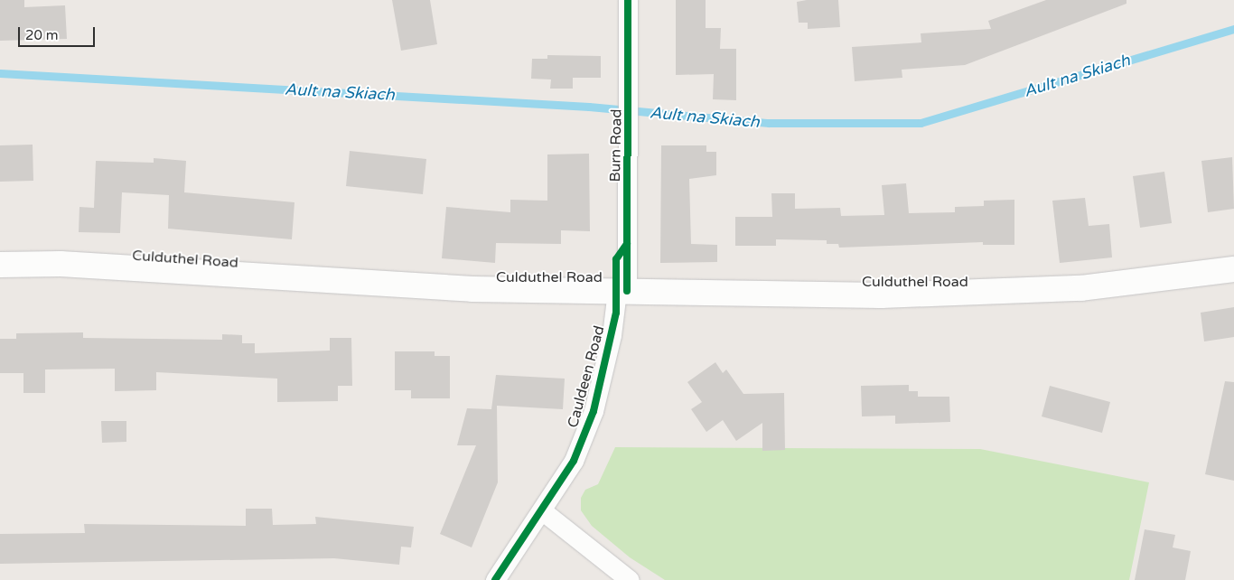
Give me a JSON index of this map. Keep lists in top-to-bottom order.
{
  "streets": {
    "main road": ["Culduthel Road"],
    "street": ["Burn Road", "Cauldeen Road"]
  },
  "crossings": [
    ["Burn Road", "Culduthel Road"],
    ["Burn Road", "Cauldeen Road"],
    ["Culduthel Road", "Cauldeen Road"]
  ],
  "water": ["Ault na Skiach"],
  "scale_bar": "20 m"
}
